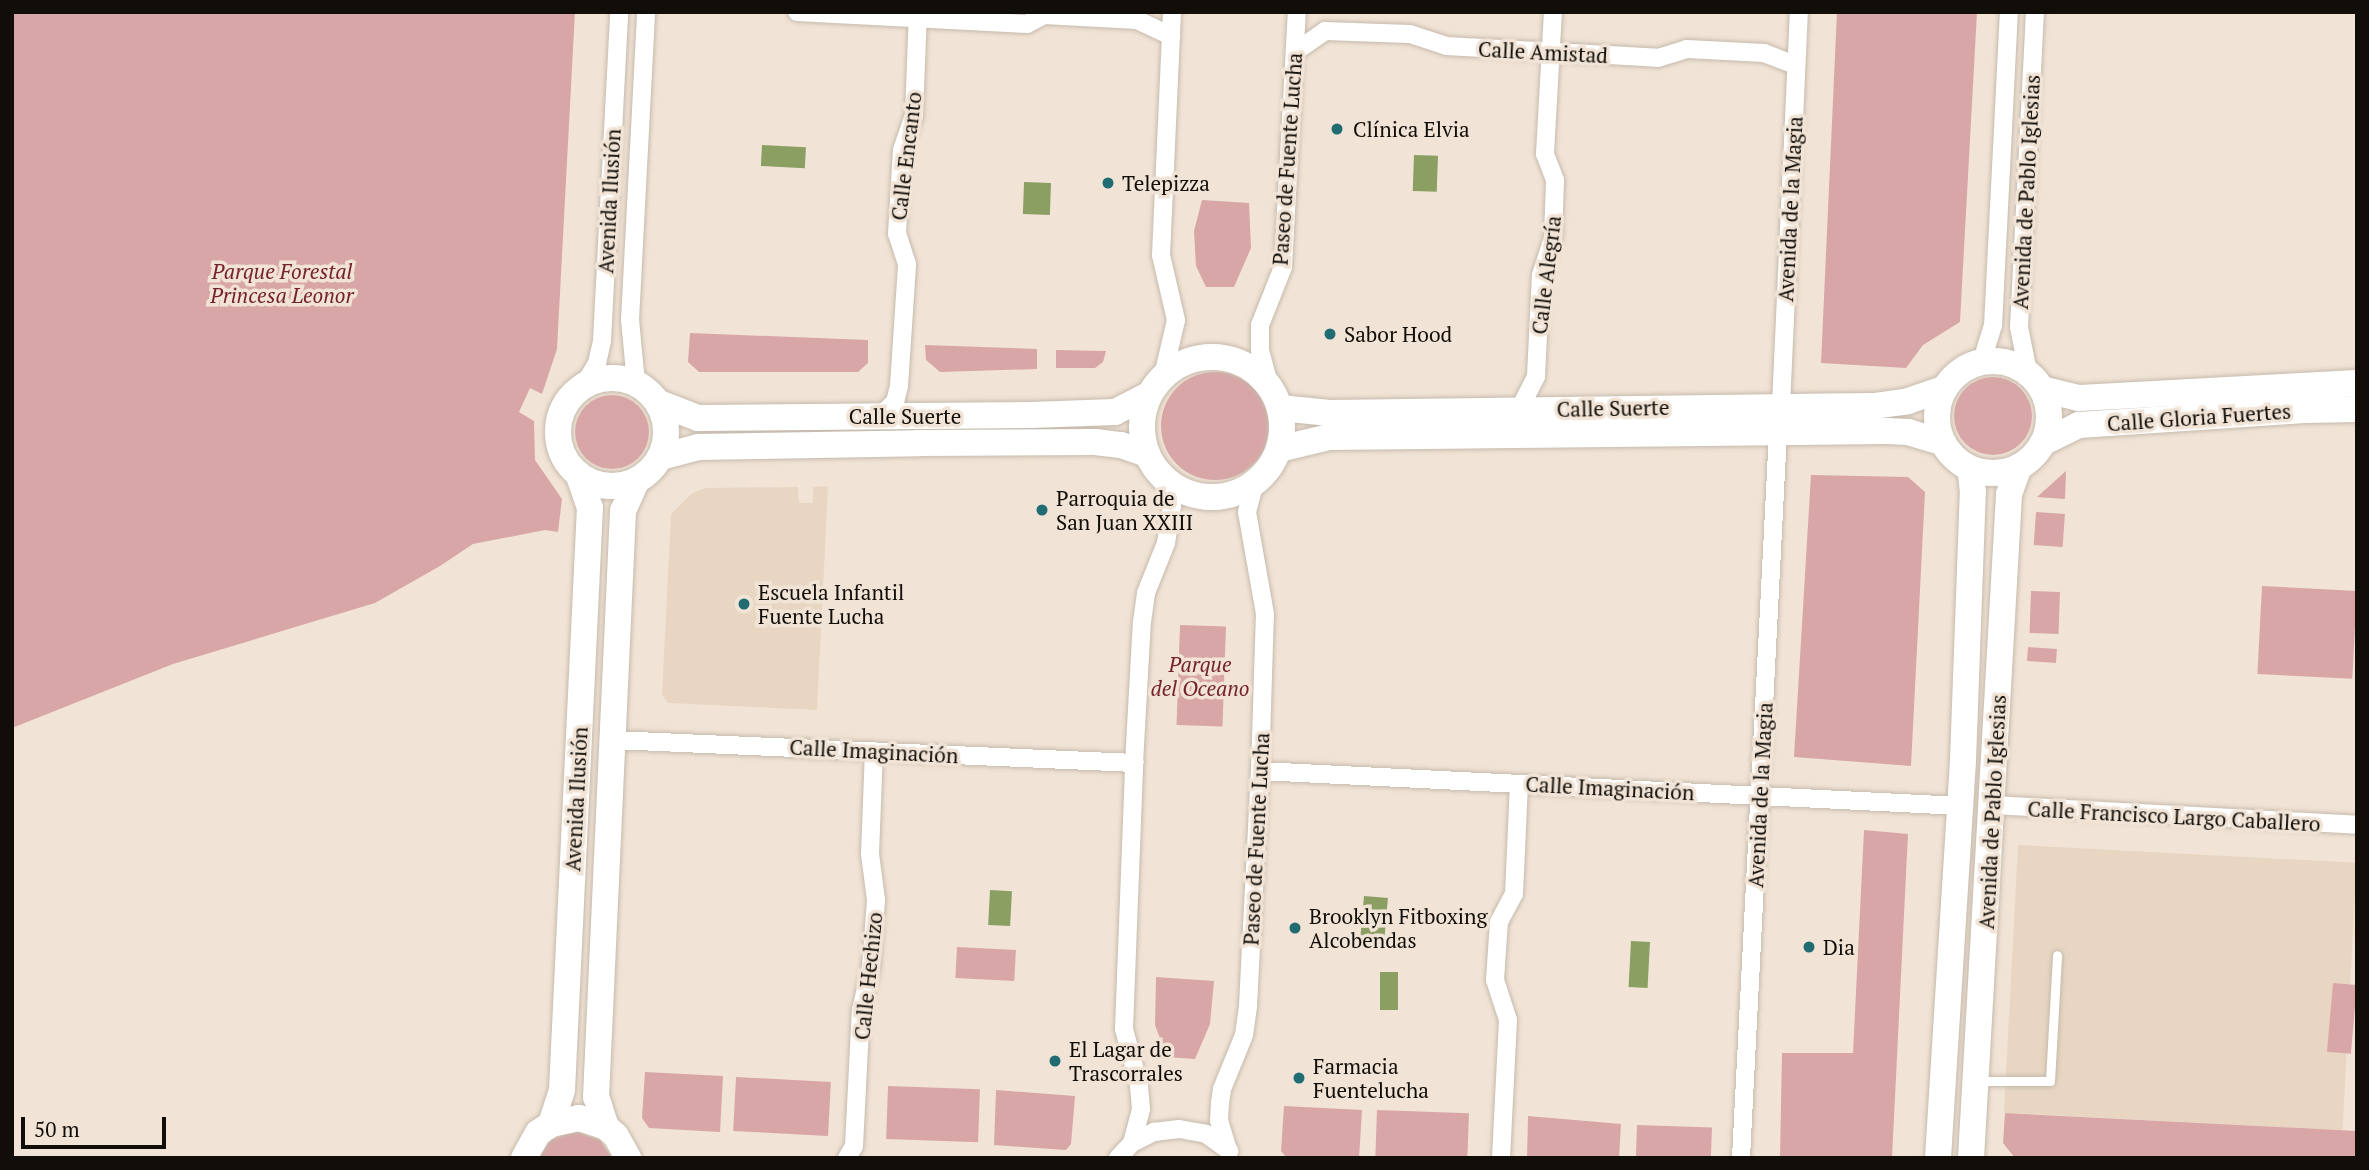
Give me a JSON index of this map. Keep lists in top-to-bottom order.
{
  "streets": {
    "main road": [
      "Avenida de Pablo Iglesias",
      "Avenida Ilusión",
      "Calle Suerte",
      "Calle Gloria Fuertes"
    ],
    "street": [
      "Calle Amistad",
      "Calle Encanto",
      "Paseo de Fuente Lucha",
      "Avenida de la Magia",
      "Calle Alegría",
      "Calle Imaginación",
      "Calle Francisco Largo Caballero",
      "Calle Hechizo"
    ]
  },
  "crossings": [
    ["Calle Amistad", "Paseo de Fuente Lucha"],
    ["Calle Amistad", "Avenida de la Magia"],
    ["Calle Amistad", "Calle Alegría"],
    ["Calle Encanto", "Calle Suerte"],
    ["Paseo de Fuente Lucha", "Calle Suerte"],
    ["Paseo de Fuente Lucha", "Calle Imaginación"],
    ["Avenida de Pablo Iglesias", "Calle Suerte"],
    ["Avenida de Pablo Iglesias", "Calle Gloria Fuertes"],
    ["Avenida de Pablo Iglesias", "Calle Imaginación"],
    ["Avenida de Pablo Iglesias", "Calle Francisco Largo Caballero"],
    ["Avenida Ilusión", "Calle Suerte"],
    ["Avenida Ilusión", "Calle Imaginación"],
    ["Avenida de la Magia", "Calle Suerte"],
    ["Avenida de la Magia", "Calle Imaginación"],
    ["Calle Alegría", "Calle Suerte"],
    ["Calle Suerte", "Calle Gloria Fuertes"],
    ["Calle Imaginación", "Calle Hechizo"]
  ],
  "parks": ["Parque Forestal Princesa Leonor", "Parque del Oceano"],
  "places": [
    "Clínica Elvia",
    "Telepizza",
    "Sabor Hood",
    "Parroquia de San Juan XXIII",
    "Escuela Infantil Fuente Lucha",
    "Brooklyn Fitboxing Alcobendas",
    "Dia",
    "El Lagar de Trascorrales",
    "Farmacia Fuentelucha"
  ],
  "scale_bar": "50 m"
}
